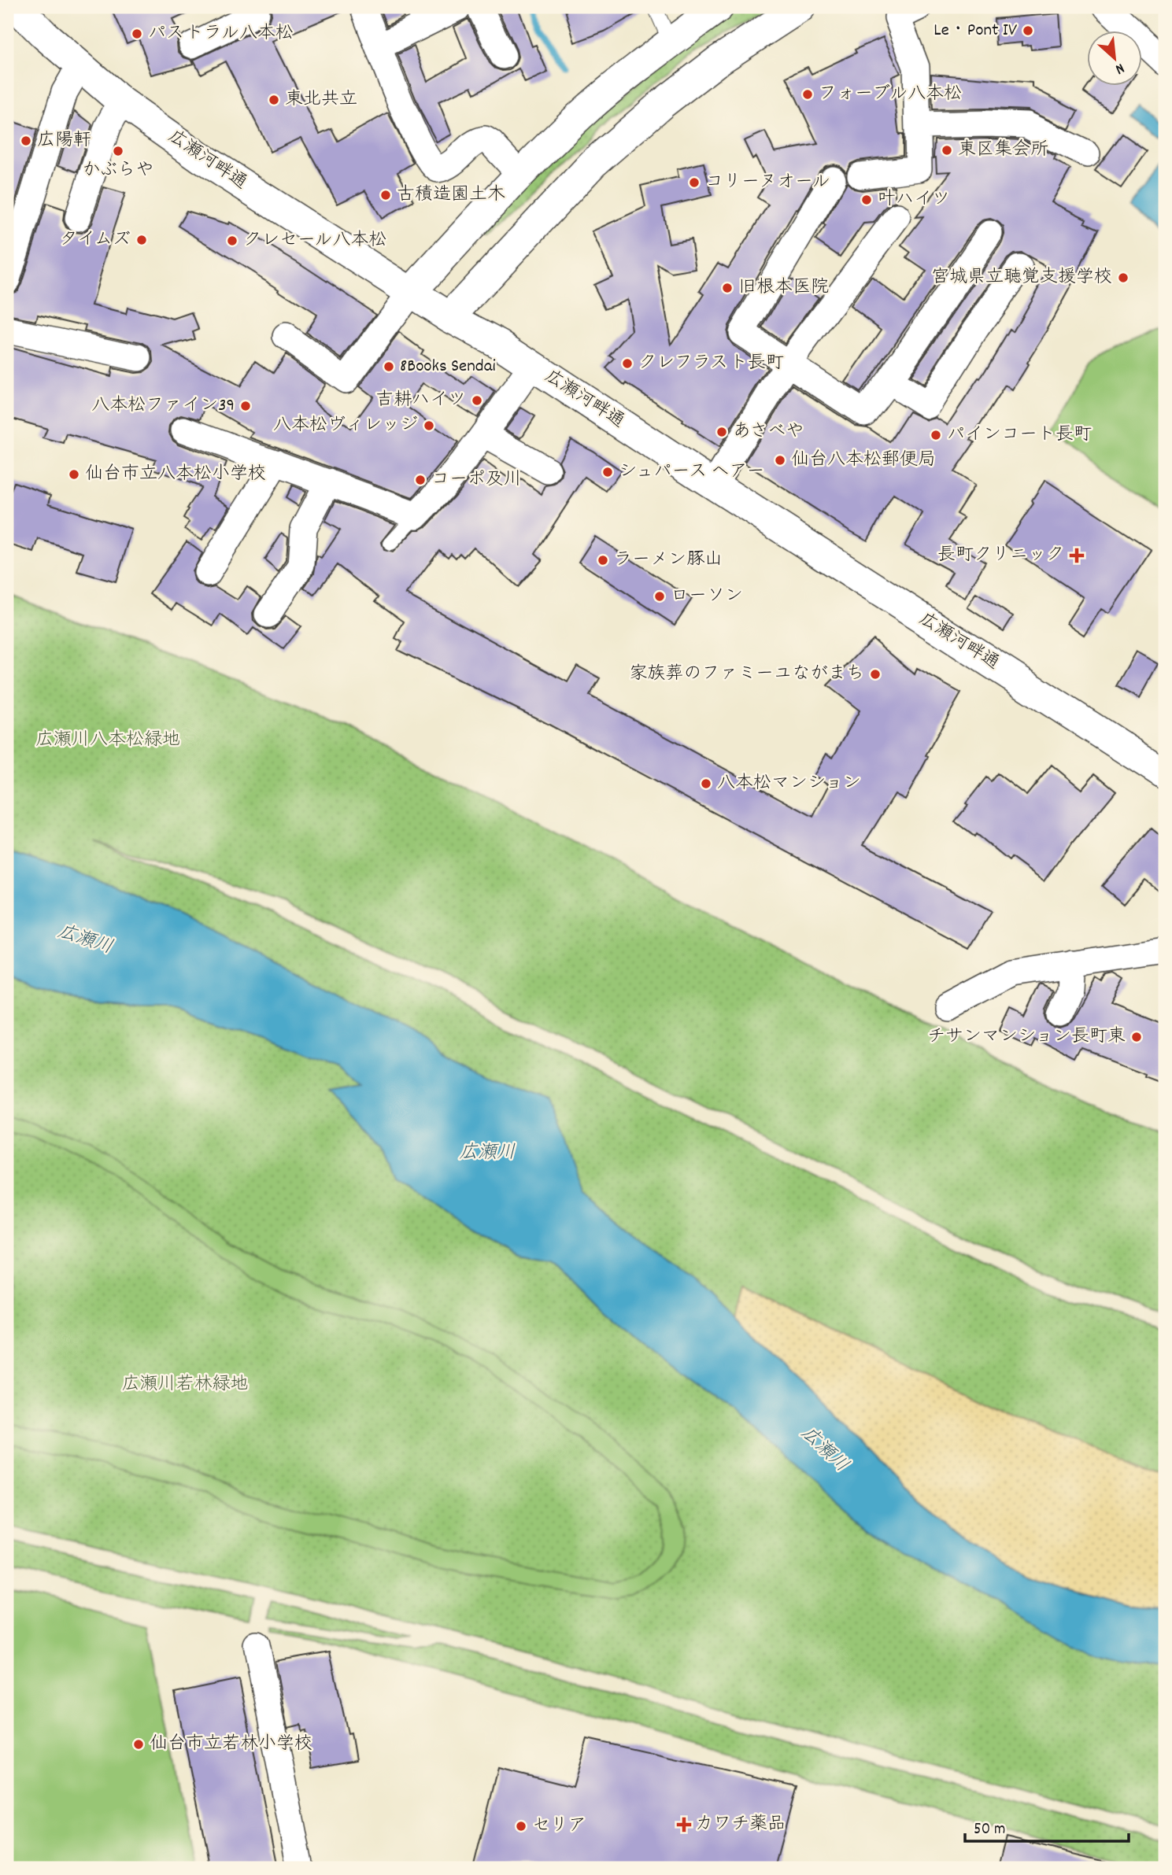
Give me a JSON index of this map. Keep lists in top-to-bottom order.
{
  "streets": {
    "street": ["広瀬河畔通"]
  },
  "water": ["広瀬川"],
  "parks": ["広瀬川八本松緑地", "広瀬川若林緑地"],
  "places": {
    "other": [
      "Le・Pont IV",
      "パストラル八本松",
      "フォーブル八本松",
      "東北共立",
      "広陽軒",
      "東区集会所",
      "かぶらや",
      "コリーヌオール",
      "古積造園土木",
      "叶ハイツ",
      "タイムズ",
      "クレセール八本松",
      "宮城県立聴覚支援学校",
      "旧根本医院",
      "クレフラスト長町",
      "8Books Sendai",
      "吉耕ハイツ",
      "八本松ファイン39",
      "八本松ヴィレッジ",
      "あさべや",
      "パインコート長町",
      "仙台八本松郵便局",
      "シュパース ヘアー",
      "仙台市立八本松小学校",
      "コーポ及川",
      "ラーメン豚山",
      "ローソン",
      "家族葬のファミーユながまち",
      "八本松マンション",
      "チサンマンション長町東",
      "仙台市立若林小学校",
      "セリア"
    ],
    "health": ["長町クリニック", "カワチ薬品"]
  },
  "scale_bar": "50 m",
  "north": "bottom right"
}
